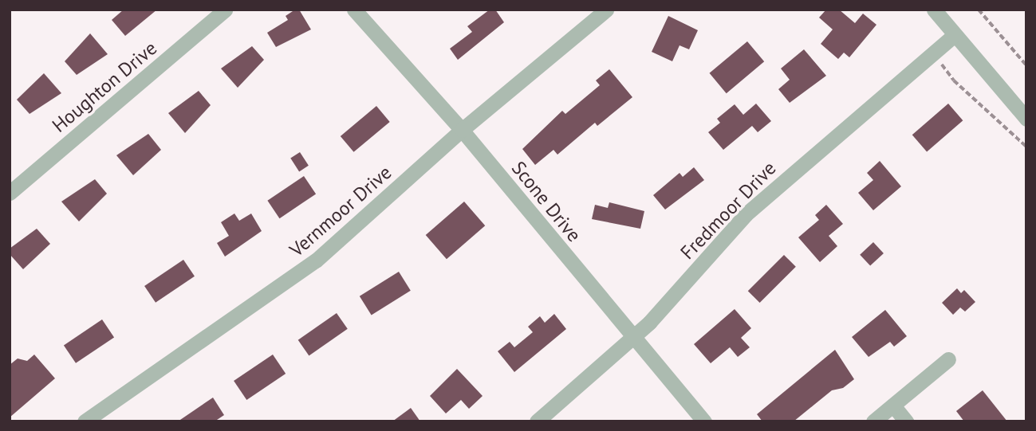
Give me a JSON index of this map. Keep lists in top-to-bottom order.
{
  "streets": {
    "street": [
      "Houghton Drive",
      "Scone Drive",
      "Fredmoor Drive",
      "Vernmoor Drive"
    ]
  },
  "crossings": [
    ["Scone Drive", "Fredmoor Drive"],
    ["Scone Drive", "Vernmoor Drive"]
  ]
}
